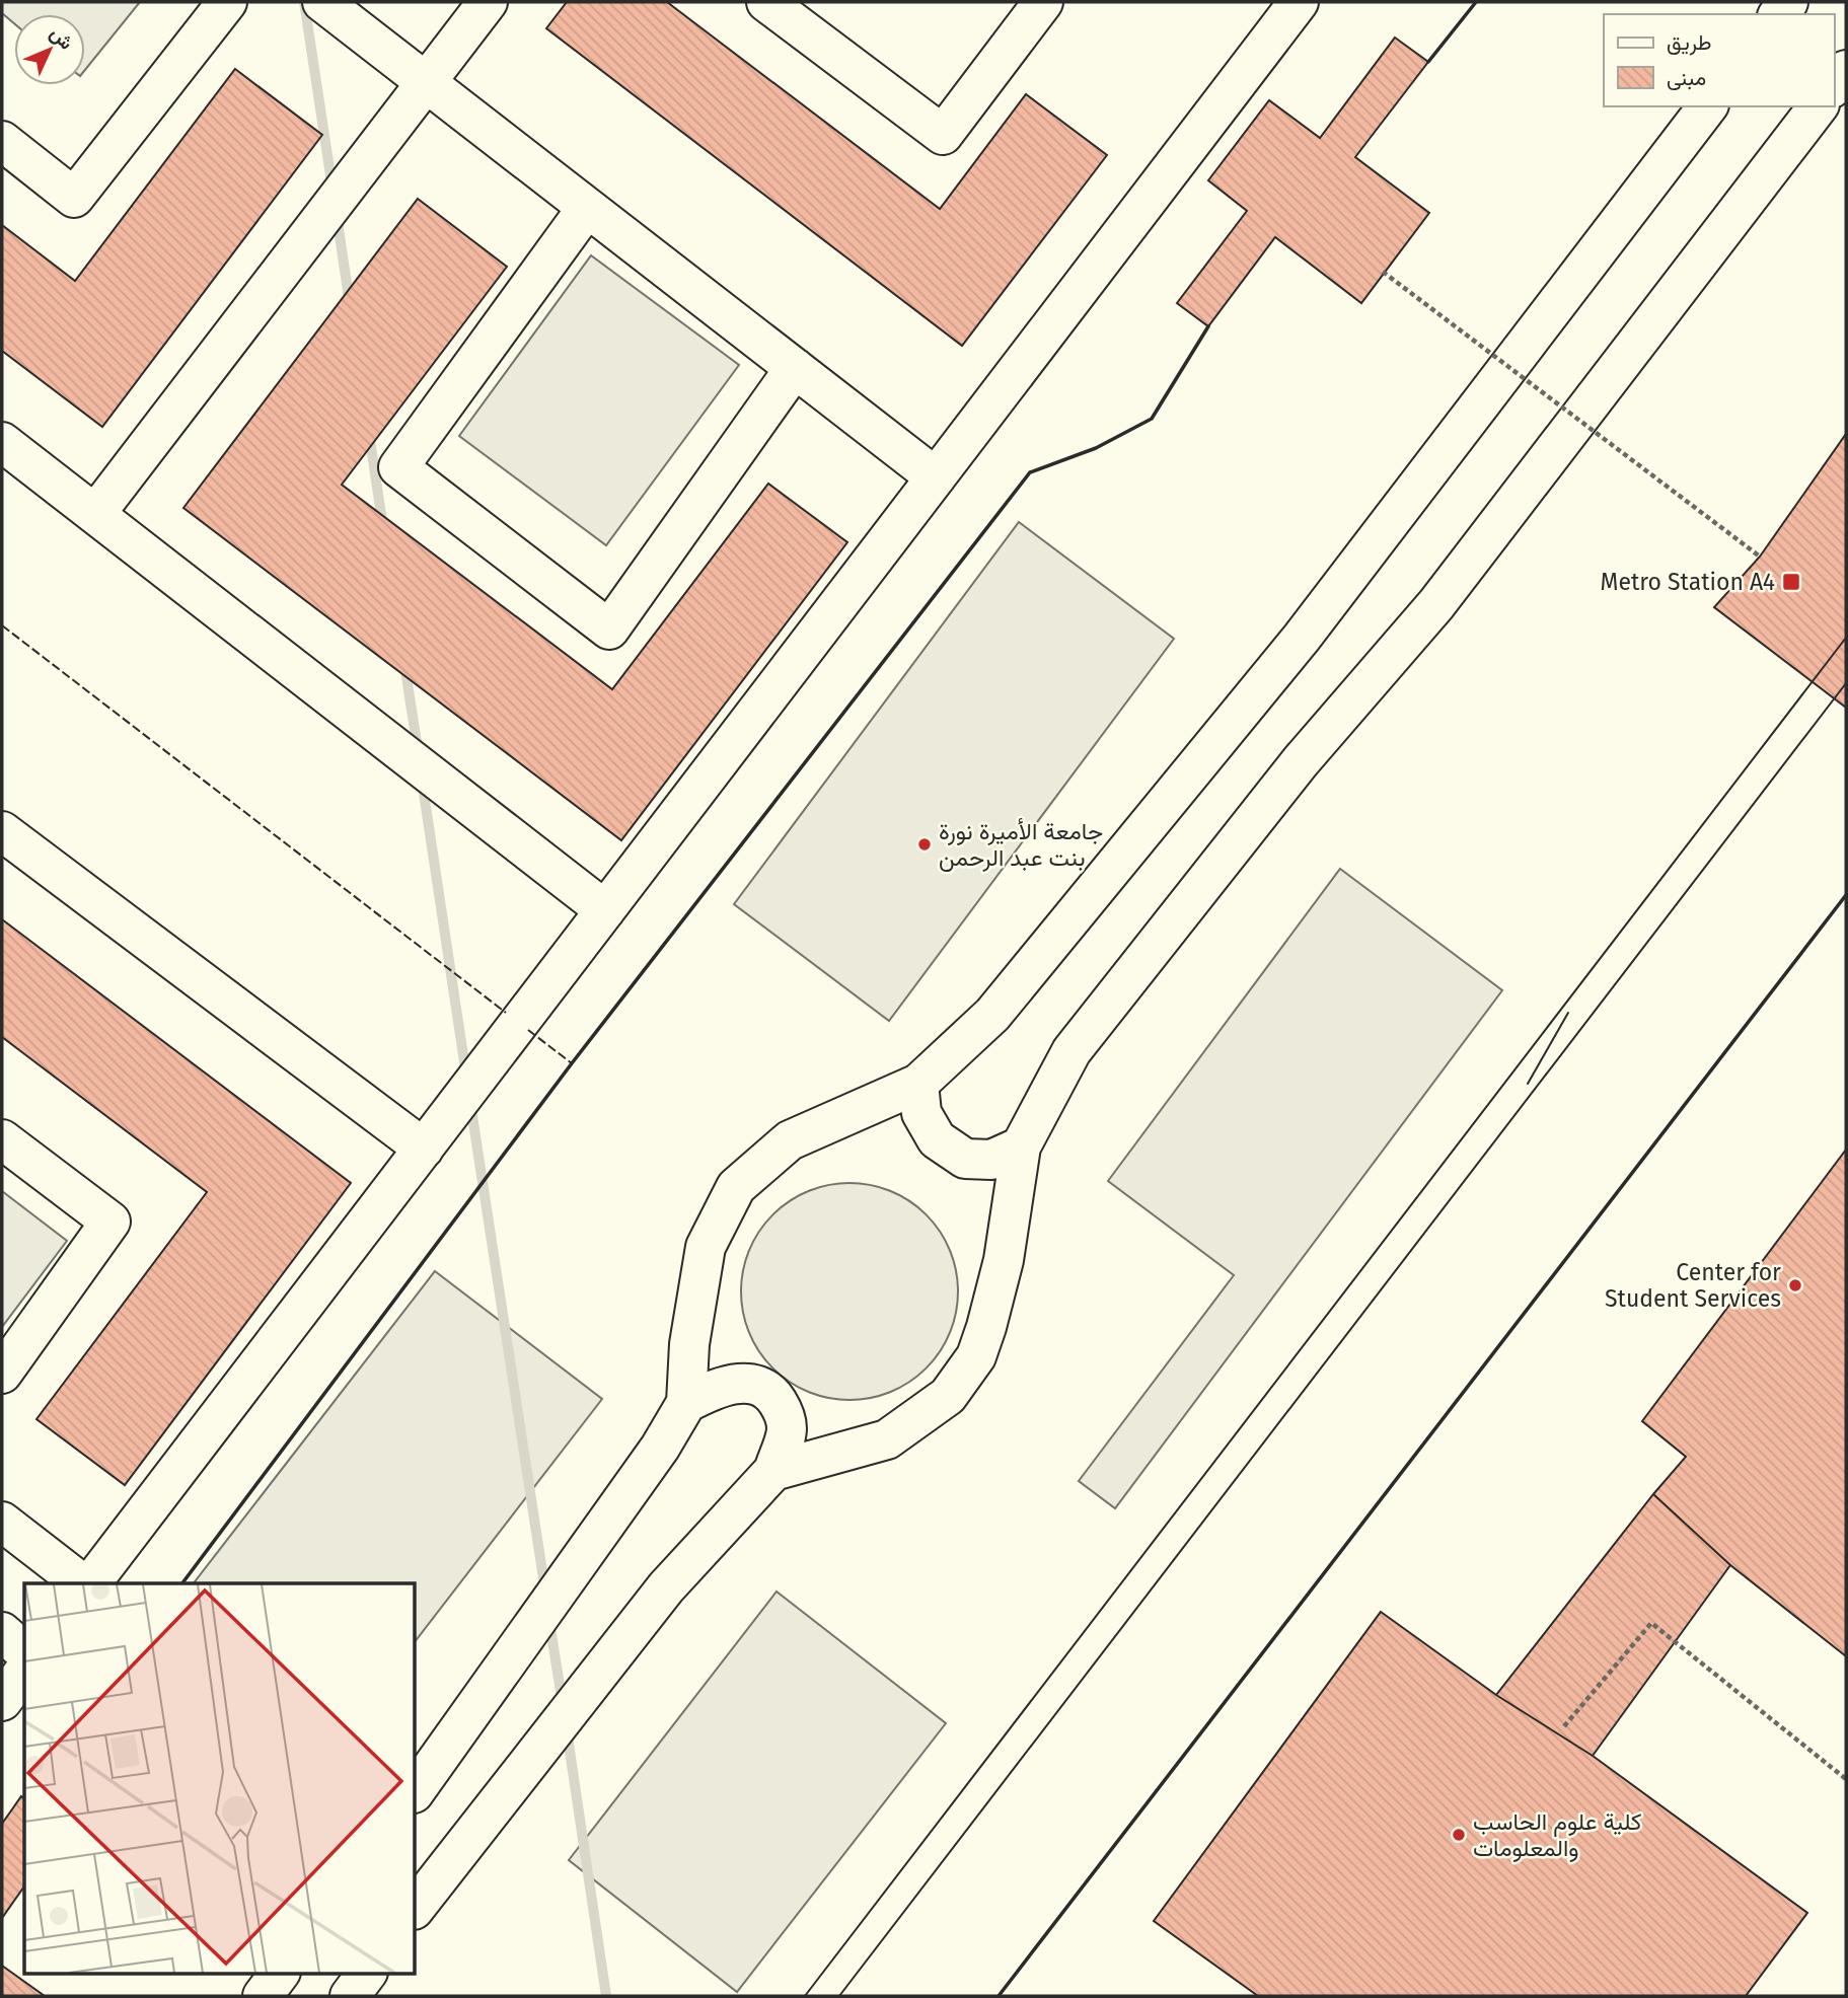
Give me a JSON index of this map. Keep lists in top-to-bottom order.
{
  "places": {
    "transit": ["Metro Station A4"],
    "other": ["جامعة الأميرة نورة بنت عبد الرحمن", "Center for Student Services", "كلية علوم الحاسب والمعلومات"]
  },
  "legend": ["طريق", "مبنى"],
  "north": "top right"
}
